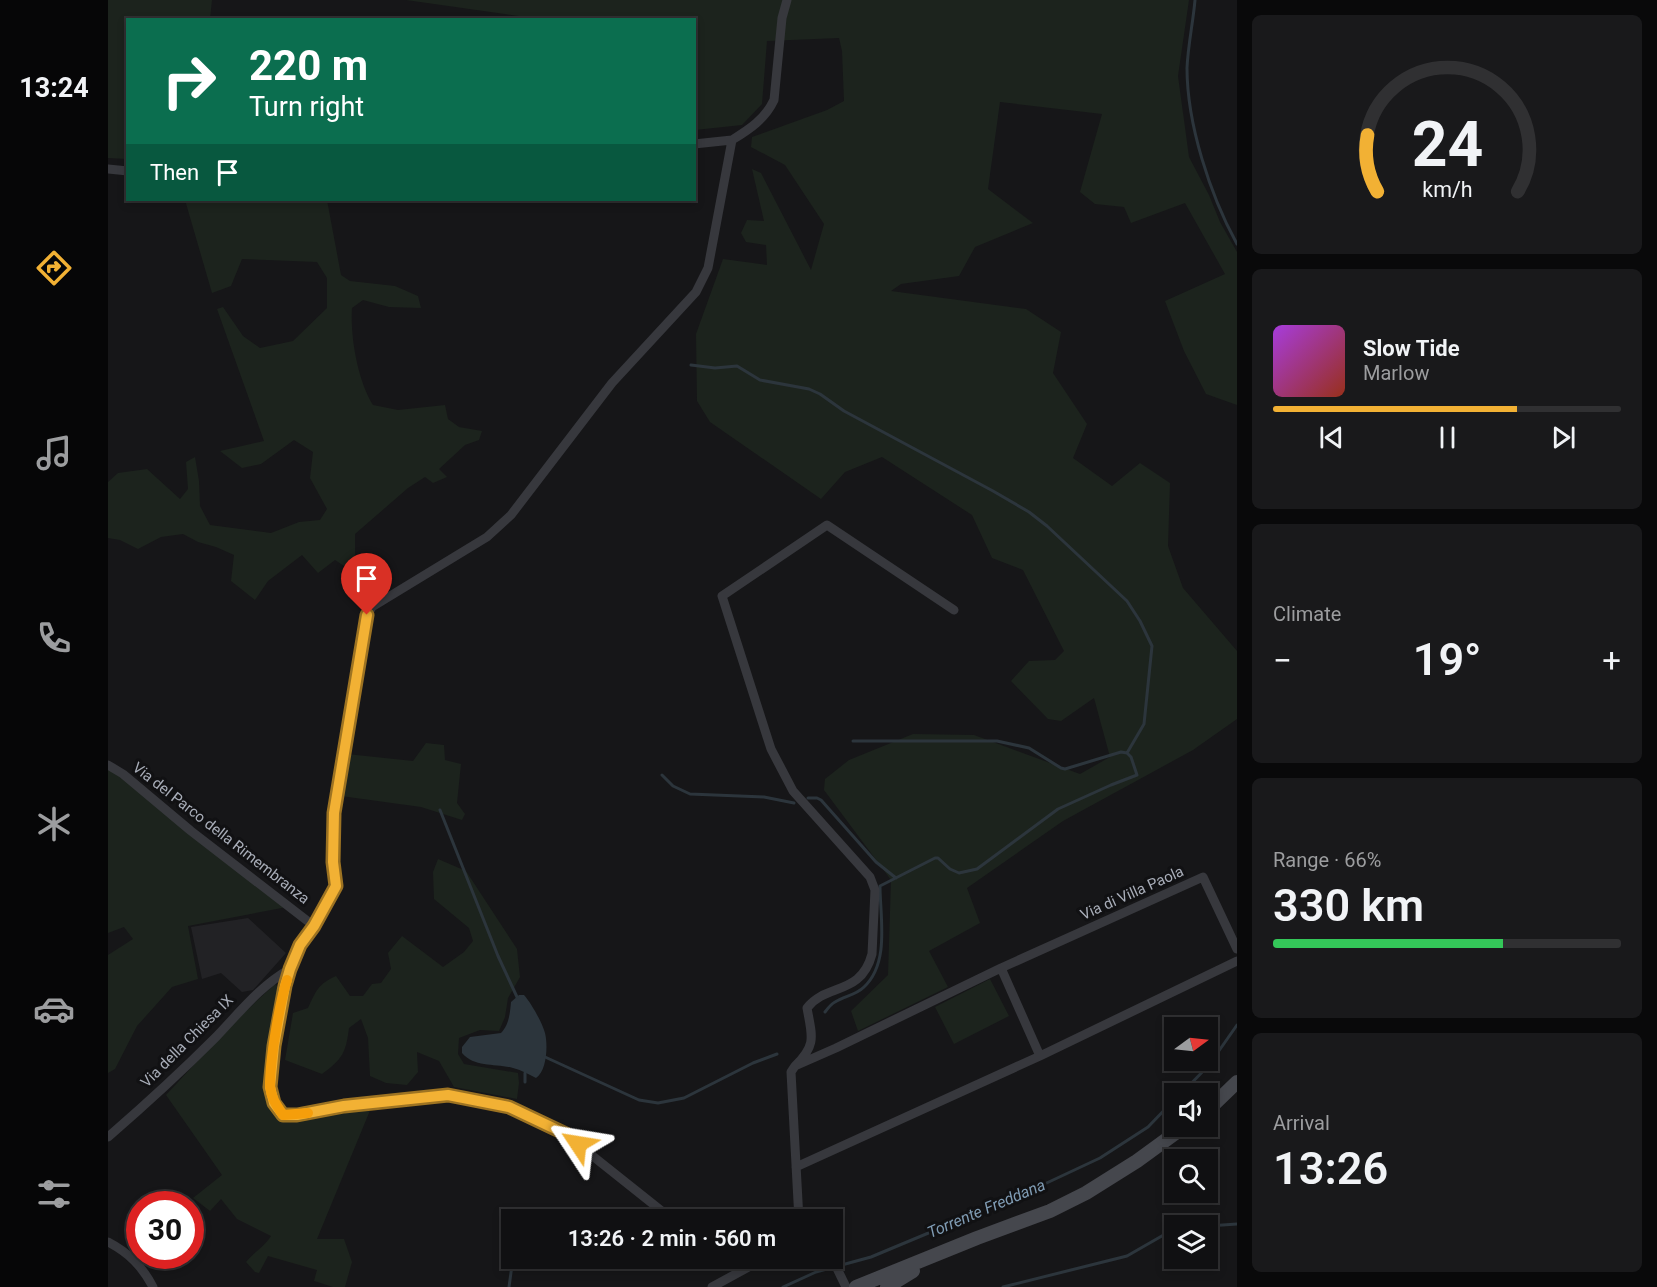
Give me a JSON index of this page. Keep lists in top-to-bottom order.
{
  "streets": {
    "street": ["Via del Parco della Rimembranza", "Via di Villa Paola", "Via della Chiesa IX"]
  },
  "crossings": [
    ["Via del Parco della Rimembranza", "Via della Chiesa IX"]
  ],
  "water": ["Torrente Freddana"],
  "north": "right",
  "page": {
    "tabs": "13:24",
    "turn": ["220 m", "Turn right"],
    "then": "Then",
    "song": ["Slow Tide", "Marlow"],
    "tile": [
      "Climate",
      ["Range · 66%", "330 km"],
      ["Arrival", "13:26"]
    ],
    "heat": ["−", "19°", "+"],
    "limit": "30",
    "trip": "13:26 · 2 min · 560 m",
    "gauge": ["24", "km/h"]
  }
}
